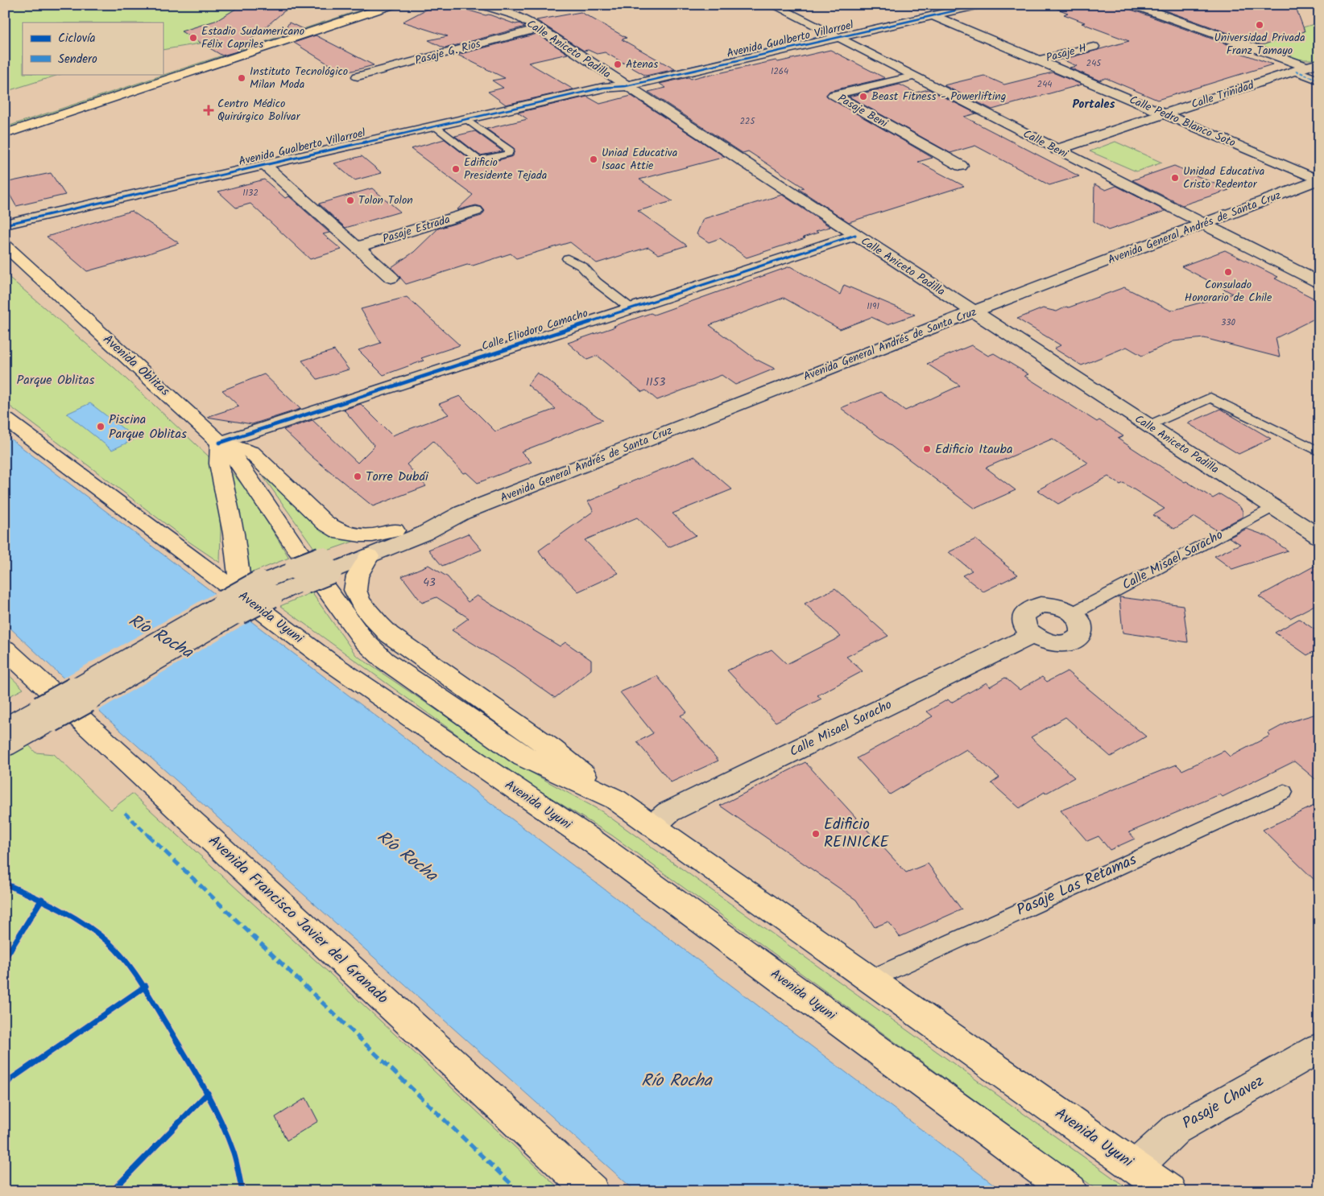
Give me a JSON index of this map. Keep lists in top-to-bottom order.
{
  "streets": {
    "main road": ["Avenida Oblitas", "Avenida Uyuni", "Avenida Francisco Javier del Granado"],
    "street": [
      "Avenida Gualberto Villarroel",
      "Calle Aniceto Padilla",
      "Pasaje G. Rios",
      "Pasaje H",
      "Calle Trinidad",
      "Pasaje Beni",
      "Calle Pedro Blanco Soto",
      "Calle Beni",
      "Avenida General Andrés de Santa Cruz",
      "Pasaje Estrada",
      "Calle Eliodoro Camacho",
      "Calle Misael Saracho",
      "Pasaje Chavez"
    ],
    "lane": ["Pasaje Las Retamas"]
  },
  "crossings": [
    ["Avenida Gualberto Villarroel", "Calle Aniceto Padilla"],
    ["Avenida Gualberto Villarroel", "Calle Pedro Blanco Soto"],
    ["Avenida Gualberto Villarroel", "Calle Beni"],
    ["Avenida Gualberto Villarroel", "Pasaje Estrada"],
    ["Calle Aniceto Padilla", "Pasaje G. Rios"],
    ["Calle Aniceto Padilla", "Avenida General Andrés de Santa Cruz"],
    ["Calle Aniceto Padilla", "Calle Eliodoro Camacho"],
    ["Calle Aniceto Padilla", "Calle Misael Saracho"],
    ["Pasaje H", "Calle Pedro Blanco Soto"],
    ["Calle Trinidad", "Calle Pedro Blanco Soto"],
    ["Calle Trinidad", "Calle Beni"],
    ["Pasaje Beni", "Calle Beni"],
    ["Calle Pedro Blanco Soto", "Avenida General Andrés de Santa Cruz"],
    ["Calle Beni", "Avenida General Andrés de Santa Cruz"],
    ["Avenida General Andrés de Santa Cruz", "Avenida Oblitas"],
    ["Avenida General Andrés de Santa Cruz", "Avenida Uyuni"],
    ["Calle Eliodoro Camacho", "Avenida Oblitas"],
    ["Calle Eliodoro Camacho", "Avenida Uyuni"],
    ["Avenida Oblitas", "Avenida Uyuni"],
    ["Calle Misael Saracho", "Avenida Uyuni"],
    ["Avenida Uyuni", "Pasaje Las Retamas"],
    ["Avenida Uyuni", "Pasaje Chavez"]
  ],
  "districts": ["Portales"],
  "water": ["Río Rocha"],
  "parks": ["Parque Oblitas"],
  "places": {
    "other": [
      "Universidad Privada Franz Tamayo",
      "Estadio Sudamericano Félix Capriles",
      "Atenas",
      "Instituto Tecnológico Milan Moda",
      "Beast Fitness - Powerlifting",
      "Uniad Educativa Isaac Attie",
      "Edificio Presidente Tejada",
      "Unidad Educativa Cristo Redentor",
      "Tolon Tolon",
      "Consulado Honorario de Chile",
      "Piscina Parque Oblitas",
      "Edificio Itauba",
      "Torre Dubái",
      "Edificio REINICKE"
    ],
    "health": ["Centro Médico Quirúrgico Bolívar"]
  },
  "house_numbers": [
    "245",
    "1264",
    "244",
    "225",
    "1132",
    "1191",
    "330",
    "1153",
    "43"
  ],
  "legend": ["Ciclovía", "Sendero"]
}
